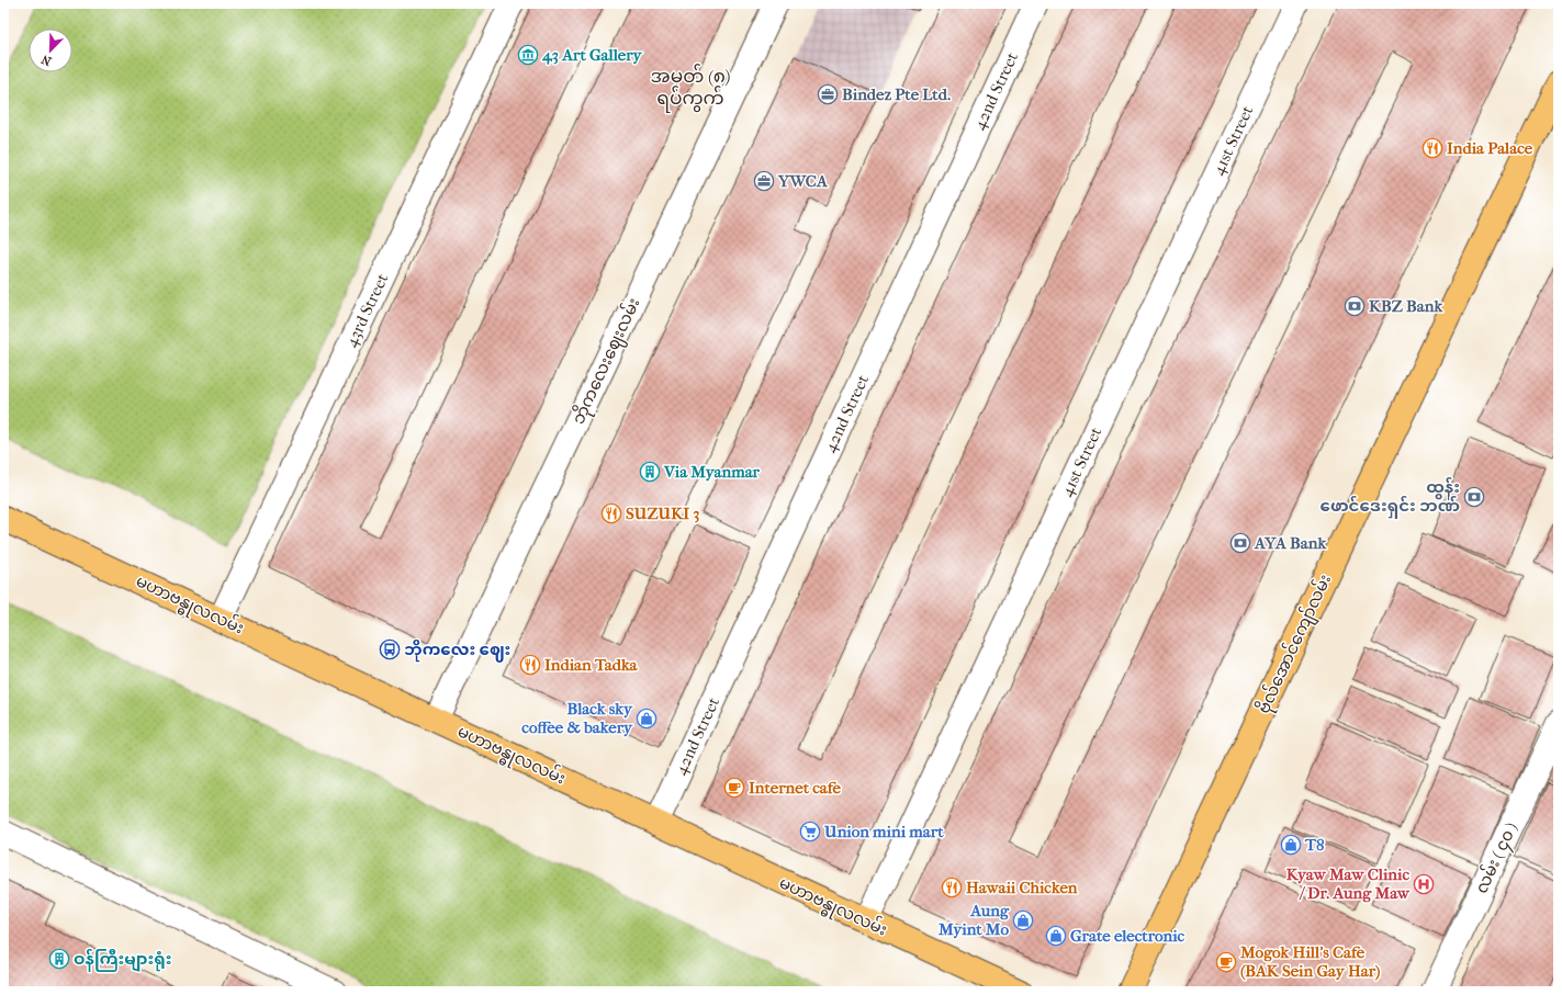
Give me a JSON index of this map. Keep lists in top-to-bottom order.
{
  "streets": {
    "main road": ["မဟာဗန္ဓုလလမ်း", "ဗိုလ်အောင်ကျော်လမ်း"],
    "street": [
      "42nd Street",
      "41st Street",
      "43rd Street",
      "ဘိုကလေးဈေးလမ်း",
      "လမ်း ( ၄၀ )"
    ]
  },
  "crossings": [
    ["42nd Street", "မဟာဗန္ဓုလလမ်း"],
    ["41st Street", "မဟာဗန္ဓုလလမ်း"],
    ["43rd Street", "မဟာဗန္ဓုလလမ်း"],
    ["ဘိုကလေးဈေးလမ်း", "မဟာဗန္ဓုလလမ်း"]
  ],
  "districts": ["အမှတ် (၈) ရပ်ကွက်"],
  "places": {
    "museum": ["43 Art Gallery"],
    "office": ["Bindez Pte Ltd.", "YWCA"],
    "restaurant": [
      "India Palace",
      "SUZUKI 3",
      "Indian Tadka",
      "Hawaii Chicken"
    ],
    "bank": ["KBZ Bank", "ထွန်း ဖောင်ဒေးရှင်း ဘဏ်", "AYA Bank"],
    "building": ["Via Myanmar", "ဝန်ကြီးများရုံး"],
    "bus stop": ["ဘိုကလေး ဈေး"],
    "shop": [
      "Black sky coffee & bakery",
      "T8",
      "Aung Myint Mo",
      "Grate electronic"
    ],
    "cafe": ["Internet cafe", "Mogok Hill's Cafe (BAK Sein Gay Har)"],
    "supermarket": ["Union mini mart"],
    "hospital": ["Kyaw Maw Clinic / Dr. Aung Maw"]
  },
  "north": "bottom left"
}
